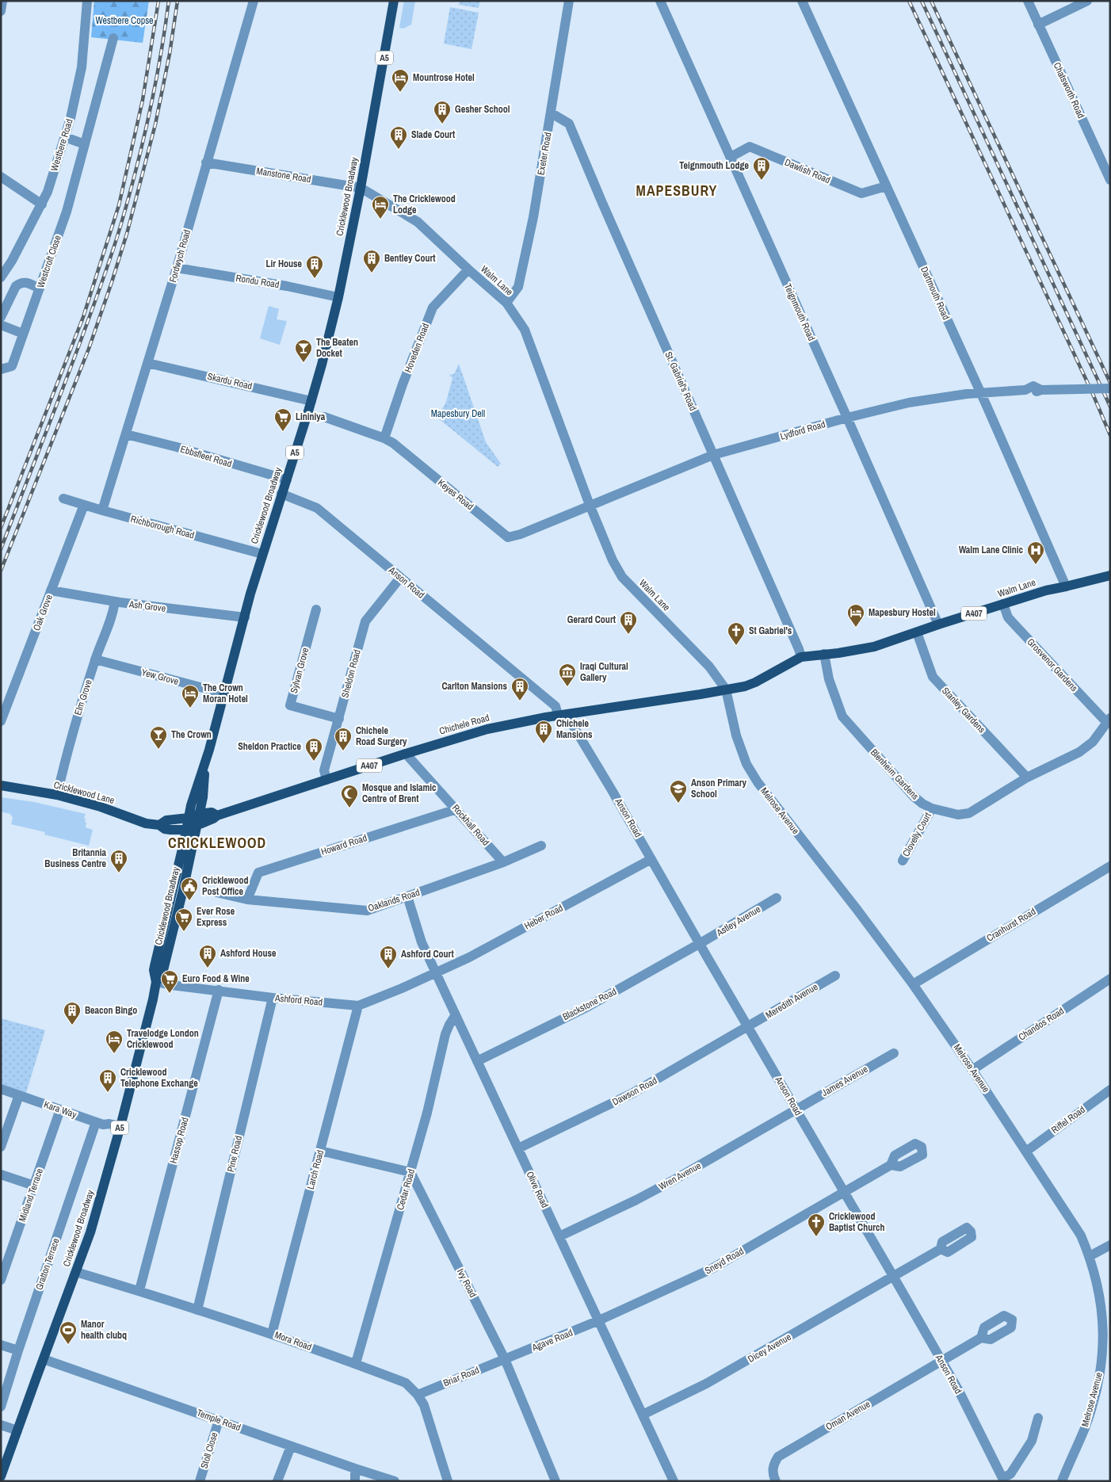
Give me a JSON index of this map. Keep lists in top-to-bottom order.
{
  "streets": {
    "main road": [
      "A5",
      "Cricklewood Broadway",
      "Walm Lane",
      "A407",
      "Chichele Road",
      "Cricklewood Lane"
    ],
    "street": [
      "Chatsworth Road",
      "Westbere Road",
      "Exeter Road",
      "Dawlish Road",
      "Manstone Road",
      "Fordwych Road",
      "Westcroft Close",
      "Rondu Road",
      "Dartmouth Road",
      "Teignmouth Road",
      "Hoveden Road",
      "Skardu Road",
      "St. Gabriel's Road",
      "Lydford Road",
      "Ebbsfleet Road",
      "Keyes Road",
      "Richborough Road",
      "Anson Road",
      "Ash Grove",
      "Oak Grove",
      "Grosvenor Gardens",
      "Sylvan Grove",
      "Sheldon Road",
      "Yew Grove",
      "Elm Grove",
      "Stanley Gardens",
      "Blenheim Gardens",
      "Melrose Avenue",
      "Rockhall Road",
      "Clovelly Court",
      "Howard Road",
      "Oaklands Road",
      "Heber Road",
      "Astley Avenue",
      "Cranhurst Road",
      "Ashford Road",
      "Meredith Avenue",
      "Blackstone Road",
      "Chandos Road",
      "James Avenue",
      "Dawson Road",
      "Kara Way",
      "Riffel Road",
      "Hassop Road",
      "Pine Road",
      "Larch Road",
      "Wren Avenue",
      "Cedar Road",
      "Olive Road",
      "Midland Terrace",
      "Sneyd Road",
      "Gratton Terrace",
      "Ivy Road",
      "Agave Road",
      "Mora Road",
      "Dicey Avenue",
      "Briar Road",
      "Oman Avenue",
      "Temple Road",
      "Stoll Close"
    ]
  },
  "crossings": [
    ["Exeter Road", "Walm Lane"],
    ["Exeter Road", "St. Gabriel's Road"],
    ["Dawlish Road", "Dartmouth Road"],
    ["Dawlish Road", "Teignmouth Road"],
    ["Manstone Road", "Cricklewood Broadway"],
    ["Manstone Road", "Fordwych Road"],
    ["Manstone Road", "Walm Lane"],
    ["Cricklewood Broadway", "Walm Lane"],
    ["Cricklewood Broadway", "Rondu Road"],
    ["Cricklewood Broadway", "Skardu Road"],
    ["Cricklewood Broadway", "Ebbsfleet Road"],
    ["Cricklewood Broadway", "Richborough Road"],
    ["Cricklewood Broadway", "Anson Road"],
    ["Cricklewood Broadway", "Ash Grove"],
    ["Cricklewood Broadway", "A407"],
    ["Cricklewood Broadway", "Yew Grove"],
    ["Cricklewood Broadway", "Chichele Road"],
    ["Cricklewood Broadway", "Cricklewood Lane"],
    ["Cricklewood Broadway", "Ashford Road"],
    ["Cricklewood Broadway", "Kara Way"],
    ["Cricklewood Broadway", "Mora Road"],
    ["Cricklewood Broadway", "Temple Road"],
    ["Fordwych Road", "Rondu Road"],
    ["Fordwych Road", "Skardu Road"],
    ["Fordwych Road", "Ebbsfleet Road"],
    ["Fordwych Road", "Richborough Road"],
    ["Walm Lane", "Dartmouth Road"],
    ["Walm Lane", "Teignmouth Road"],
    ["Walm Lane", "Hoveden Road"],
    ["Walm Lane", "St. Gabriel's Road"],
    ["Walm Lane", "Lydford Road"],
    ["Walm Lane", "Keyes Road"],
    ["Walm Lane", "Grosvenor Gardens"],
    ["Walm Lane", "Stanley Gardens"],
    ["Walm Lane", "Chichele Road"],
    ["Walm Lane", "Blenheim Gardens"],
    ["Walm Lane", "Melrose Avenue"],
    ["Dartmouth Road", "Lydford Road"],
    ["Teignmouth Road", "Lydford Road"],
    ["Hoveden Road", "Keyes Road"],
    ["St. Gabriel's Road", "Lydford Road"],
    ["Lydford Road", "Keyes Road"],
    ["Richborough Road", "Oak Grove"],
    ["Anson Road", "Sheldon Road"],
    ["Anson Road", "Chichele Road"],
    ["Anson Road", "Heber Road"],
    ["Anson Road", "Astley Avenue"],
    ["Anson Road", "Meredith Avenue"],
    ["Anson Road", "Blackstone Road"],
    ["Anson Road", "James Avenue"],
    ["Anson Road", "Dawson Road"],
    ["Anson Road", "Wren Avenue"],
    ["Anson Road", "Sneyd Road"],
    ["Anson Road", "Dicey Avenue"],
    ["Anson Road", "Oman Avenue"],
    ["Ash Grove", "Oak Grove"],
    ["Ash Grove", "Elm Grove"],
    ["A407", "Chichele Road"],
    ["A407", "Cricklewood Lane"],
    ["Grosvenor Gardens", "Blenheim Gardens"],
    ["Sylvan Grove", "Sheldon Road"],
    ["Sheldon Road", "Chichele Road"],
    ["Yew Grove", "Elm Grove"],
    ["Elm Grove", "Cricklewood Lane"],
    ["Stanley Gardens", "Blenheim Gardens"],
    ["Chichele Road", "Cricklewood Lane"],
    ["Chichele Road", "Melrose Avenue"],
    ["Chichele Road", "Rockhall Road"],
    ["Blenheim Gardens", "Clovelly Court"],
    ["Melrose Avenue", "Cranhurst Road"],
    ["Melrose Avenue", "Chandos Road"],
    ["Melrose Avenue", "Riffel Road"],
    ["Rockhall Road", "Howard Road"],
    ["Rockhall Road", "Oaklands Road"],
    ["Howard Road", "Oaklands Road"],
    ["Oaklands Road", "Olive Road"],
    ["Heber Road", "Ashford Road"],
    ["Heber Road", "Olive Road"],
    ["Astley Avenue", "Blackstone Road"],
    ["Ashford Road", "Hassop Road"],
    ["Ashford Road", "Pine Road"],
    ["Ashford Road", "Larch Road"],
    ["Ashford Road", "Olive Road"],
    ["Meredith Avenue", "Dawson Road"],
    ["Blackstone Road", "Olive Road"],
    ["James Avenue", "Wren Avenue"],
    ["Dawson Road", "Olive Road"],
    ["Kara Way", "Midland Terrace"],
    ["Kara Way", "Gratton Terrace"],
    ["Hassop Road", "Mora Road"],
    ["Pine Road", "Mora Road"],
    ["Larch Road", "Mora Road"],
    ["Wren Avenue", "Olive Road"],
    ["Cedar Road", "Olive Road"],
    ["Cedar Road", "Ivy Road"],
    ["Cedar Road", "Mora Road"],
    ["Olive Road", "Sneyd Road"],
    ["Olive Road", "Agave Road"],
    ["Olive Road", "Dicey Avenue"],
    ["Sneyd Road", "Agave Road"],
    ["Ivy Road", "Agave Road"],
    ["Ivy Road", "Briar Road"],
    ["Agave Road", "Briar Road"],
    ["Mora Road", "Briar Road"],
    ["Temple Road", "Stoll Close"]
  ],
  "districts": ["MAPESBURY", "CRICKLEWOOD"],
  "parks": ["Westbere Copse", "Mapesbury Dell"],
  "places": {
    "hotel": [
      "Mountrose Hotel",
      "The Cricklewood Lodge",
      "Mapesbury Hostel",
      "The Crown Moran Hotel",
      "Travelodge London Cricklewood"
    ],
    "building": [
      "Gesher School",
      "Slade Court",
      "Teignmouth Lodge",
      "Bentley Court",
      "Lir House",
      "Gerard Court",
      "Carlton Mansions",
      "Chichele Mansions",
      "Chichele Road Surgery",
      "Sheldon Practice",
      "Britannia Business Centre",
      "Ashford House",
      "Ashford Court",
      "Beacon Bingo",
      "Cricklewood Telephone Exchange"
    ],
    "bar": ["The Beaten Docket", "The Crown"],
    "supermarket": ["Lininiya", "Ever Rose Express", "Euro Food & Wine"],
    "hospital": ["Walm Lane Clinic"],
    "church": ["St Gabriel's", "Cricklewood Baptist Church"],
    "museum": ["Iraqi Cultural Gallery"],
    "school or university": ["Anson Primary School"],
    "mosque": ["Mosque and Islamic Centre of Brent"],
    "public building": ["Cricklewood Post Office"],
    "sports": ["Manor health clubq"]
  }
}
